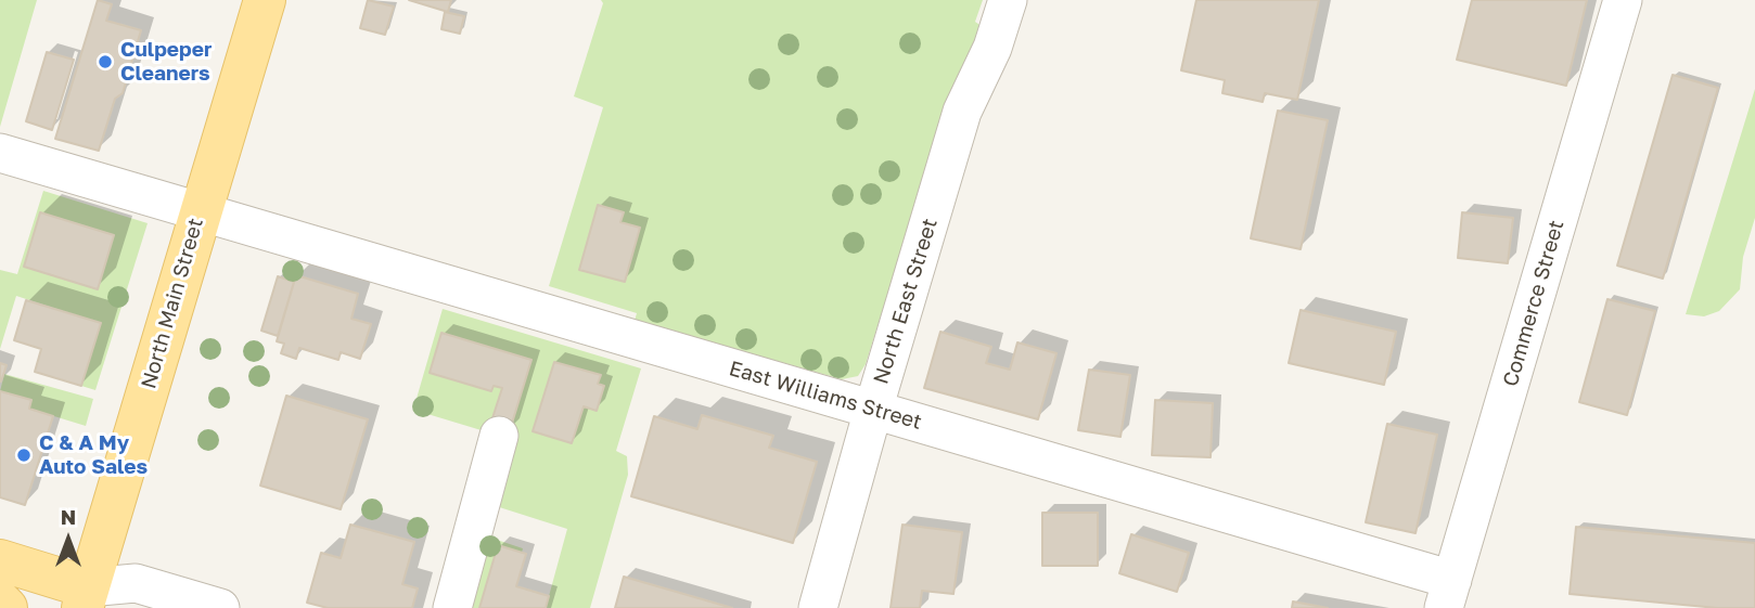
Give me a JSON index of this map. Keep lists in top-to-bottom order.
{
  "streets": {
    "main road": ["North Main Street"],
    "street": ["North East Street", "Commerce Street", "East Williams Street"]
  },
  "crossings": [
    ["North East Street", "East Williams Street"],
    ["North Main Street", "East Williams Street"],
    ["Commerce Street", "East Williams Street"]
  ],
  "places": ["Culpeper Cleaners", "C & A My Auto Sales"],
  "north": "top"
}
